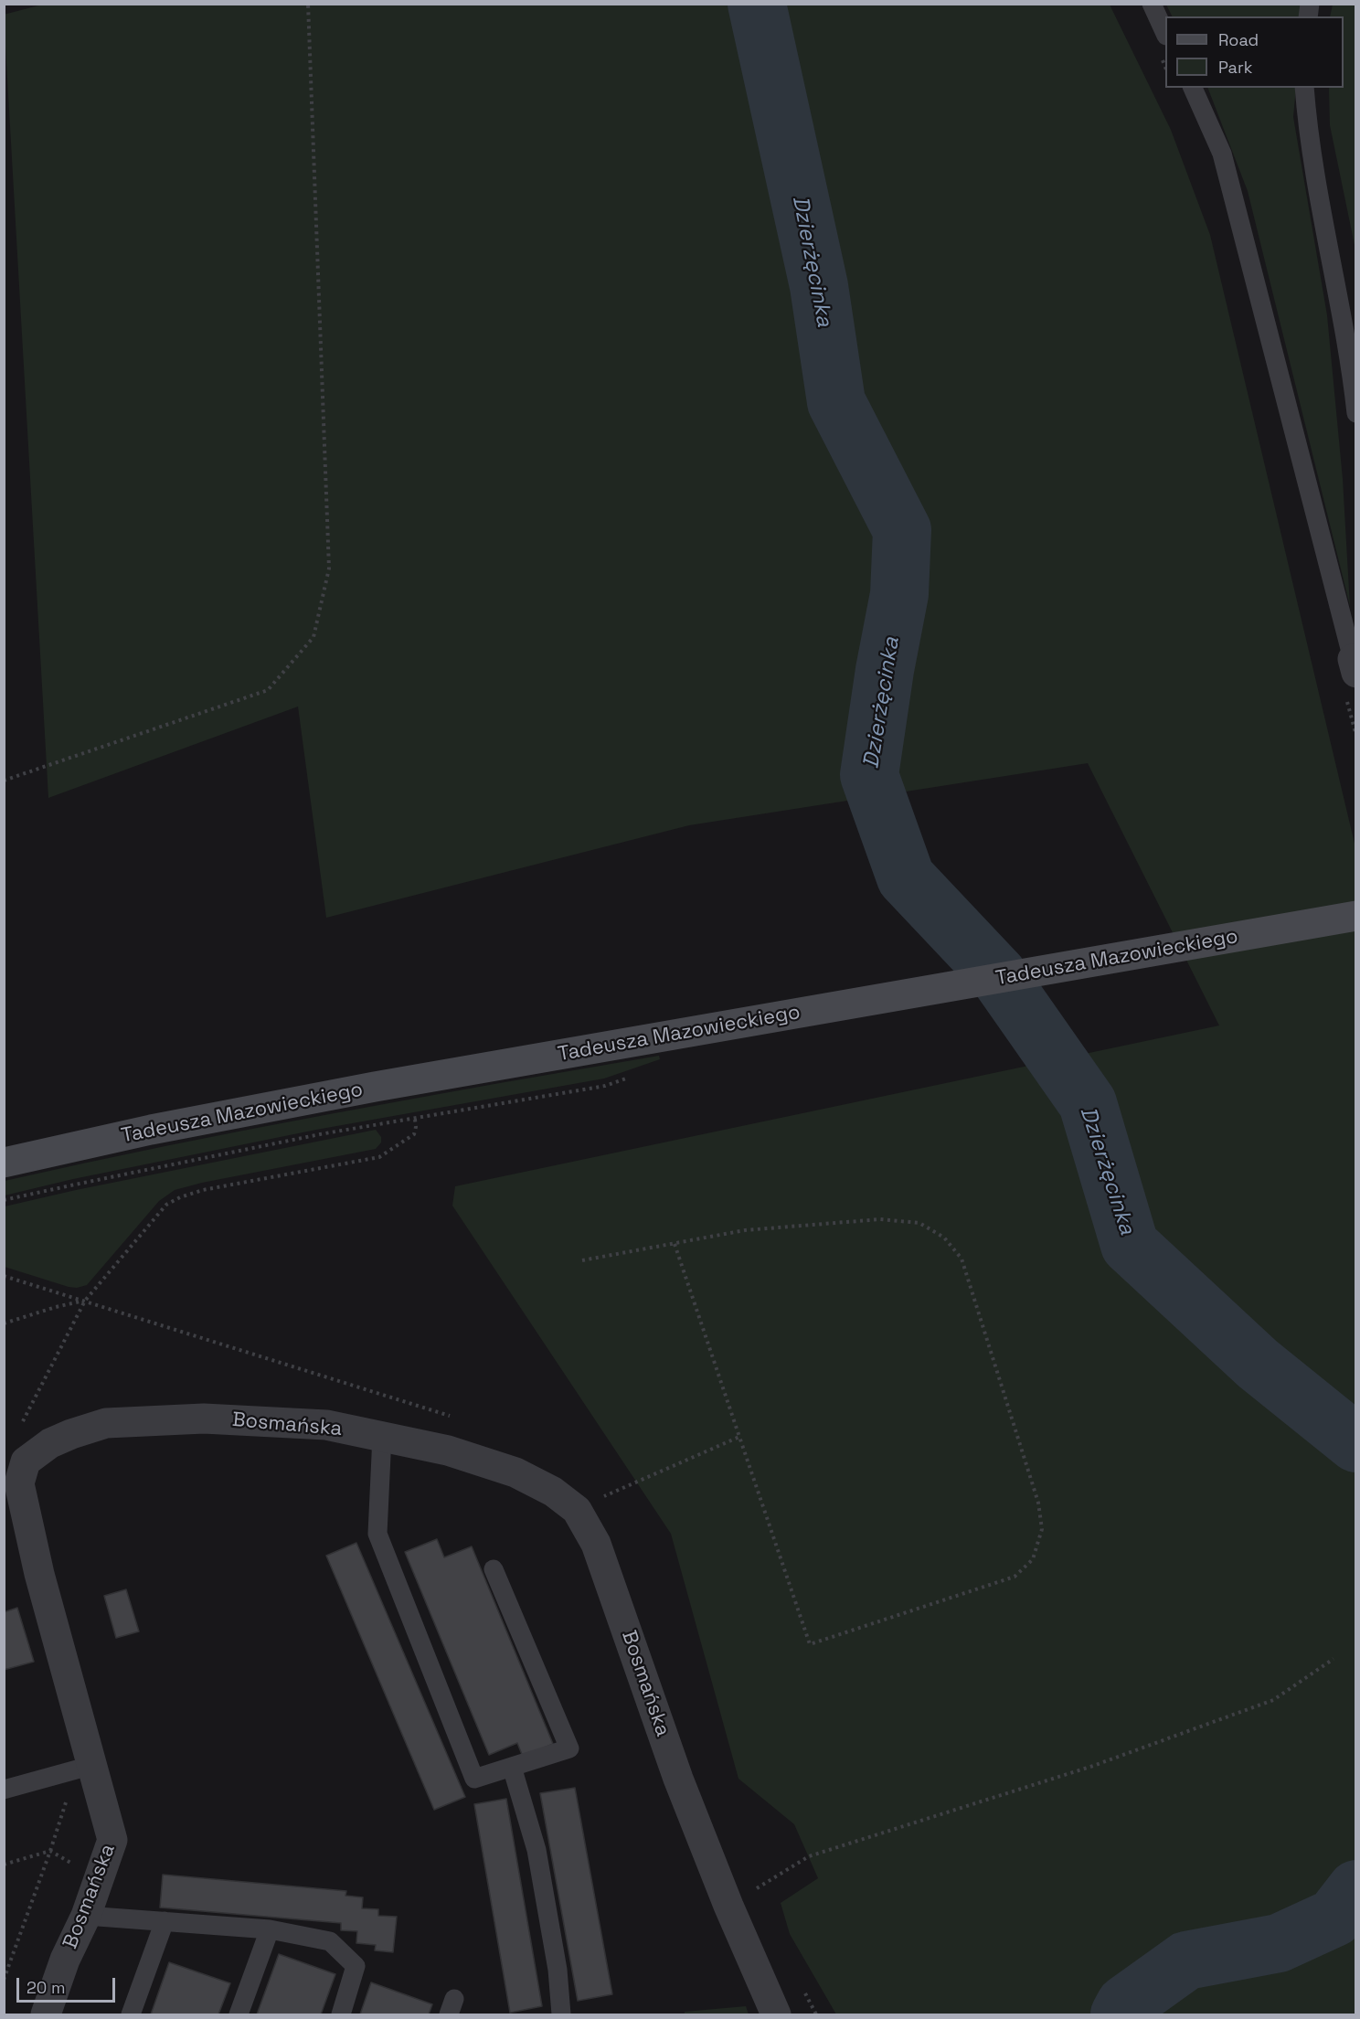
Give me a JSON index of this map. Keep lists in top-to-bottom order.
{
  "streets": {
    "main road": ["Tadeusza Mazowieckiego"],
    "street": ["Bosmańska"]
  },
  "water": ["Dzierżęcinka"],
  "legend": ["Road", "Park"],
  "scale_bar": "20 m"
}
